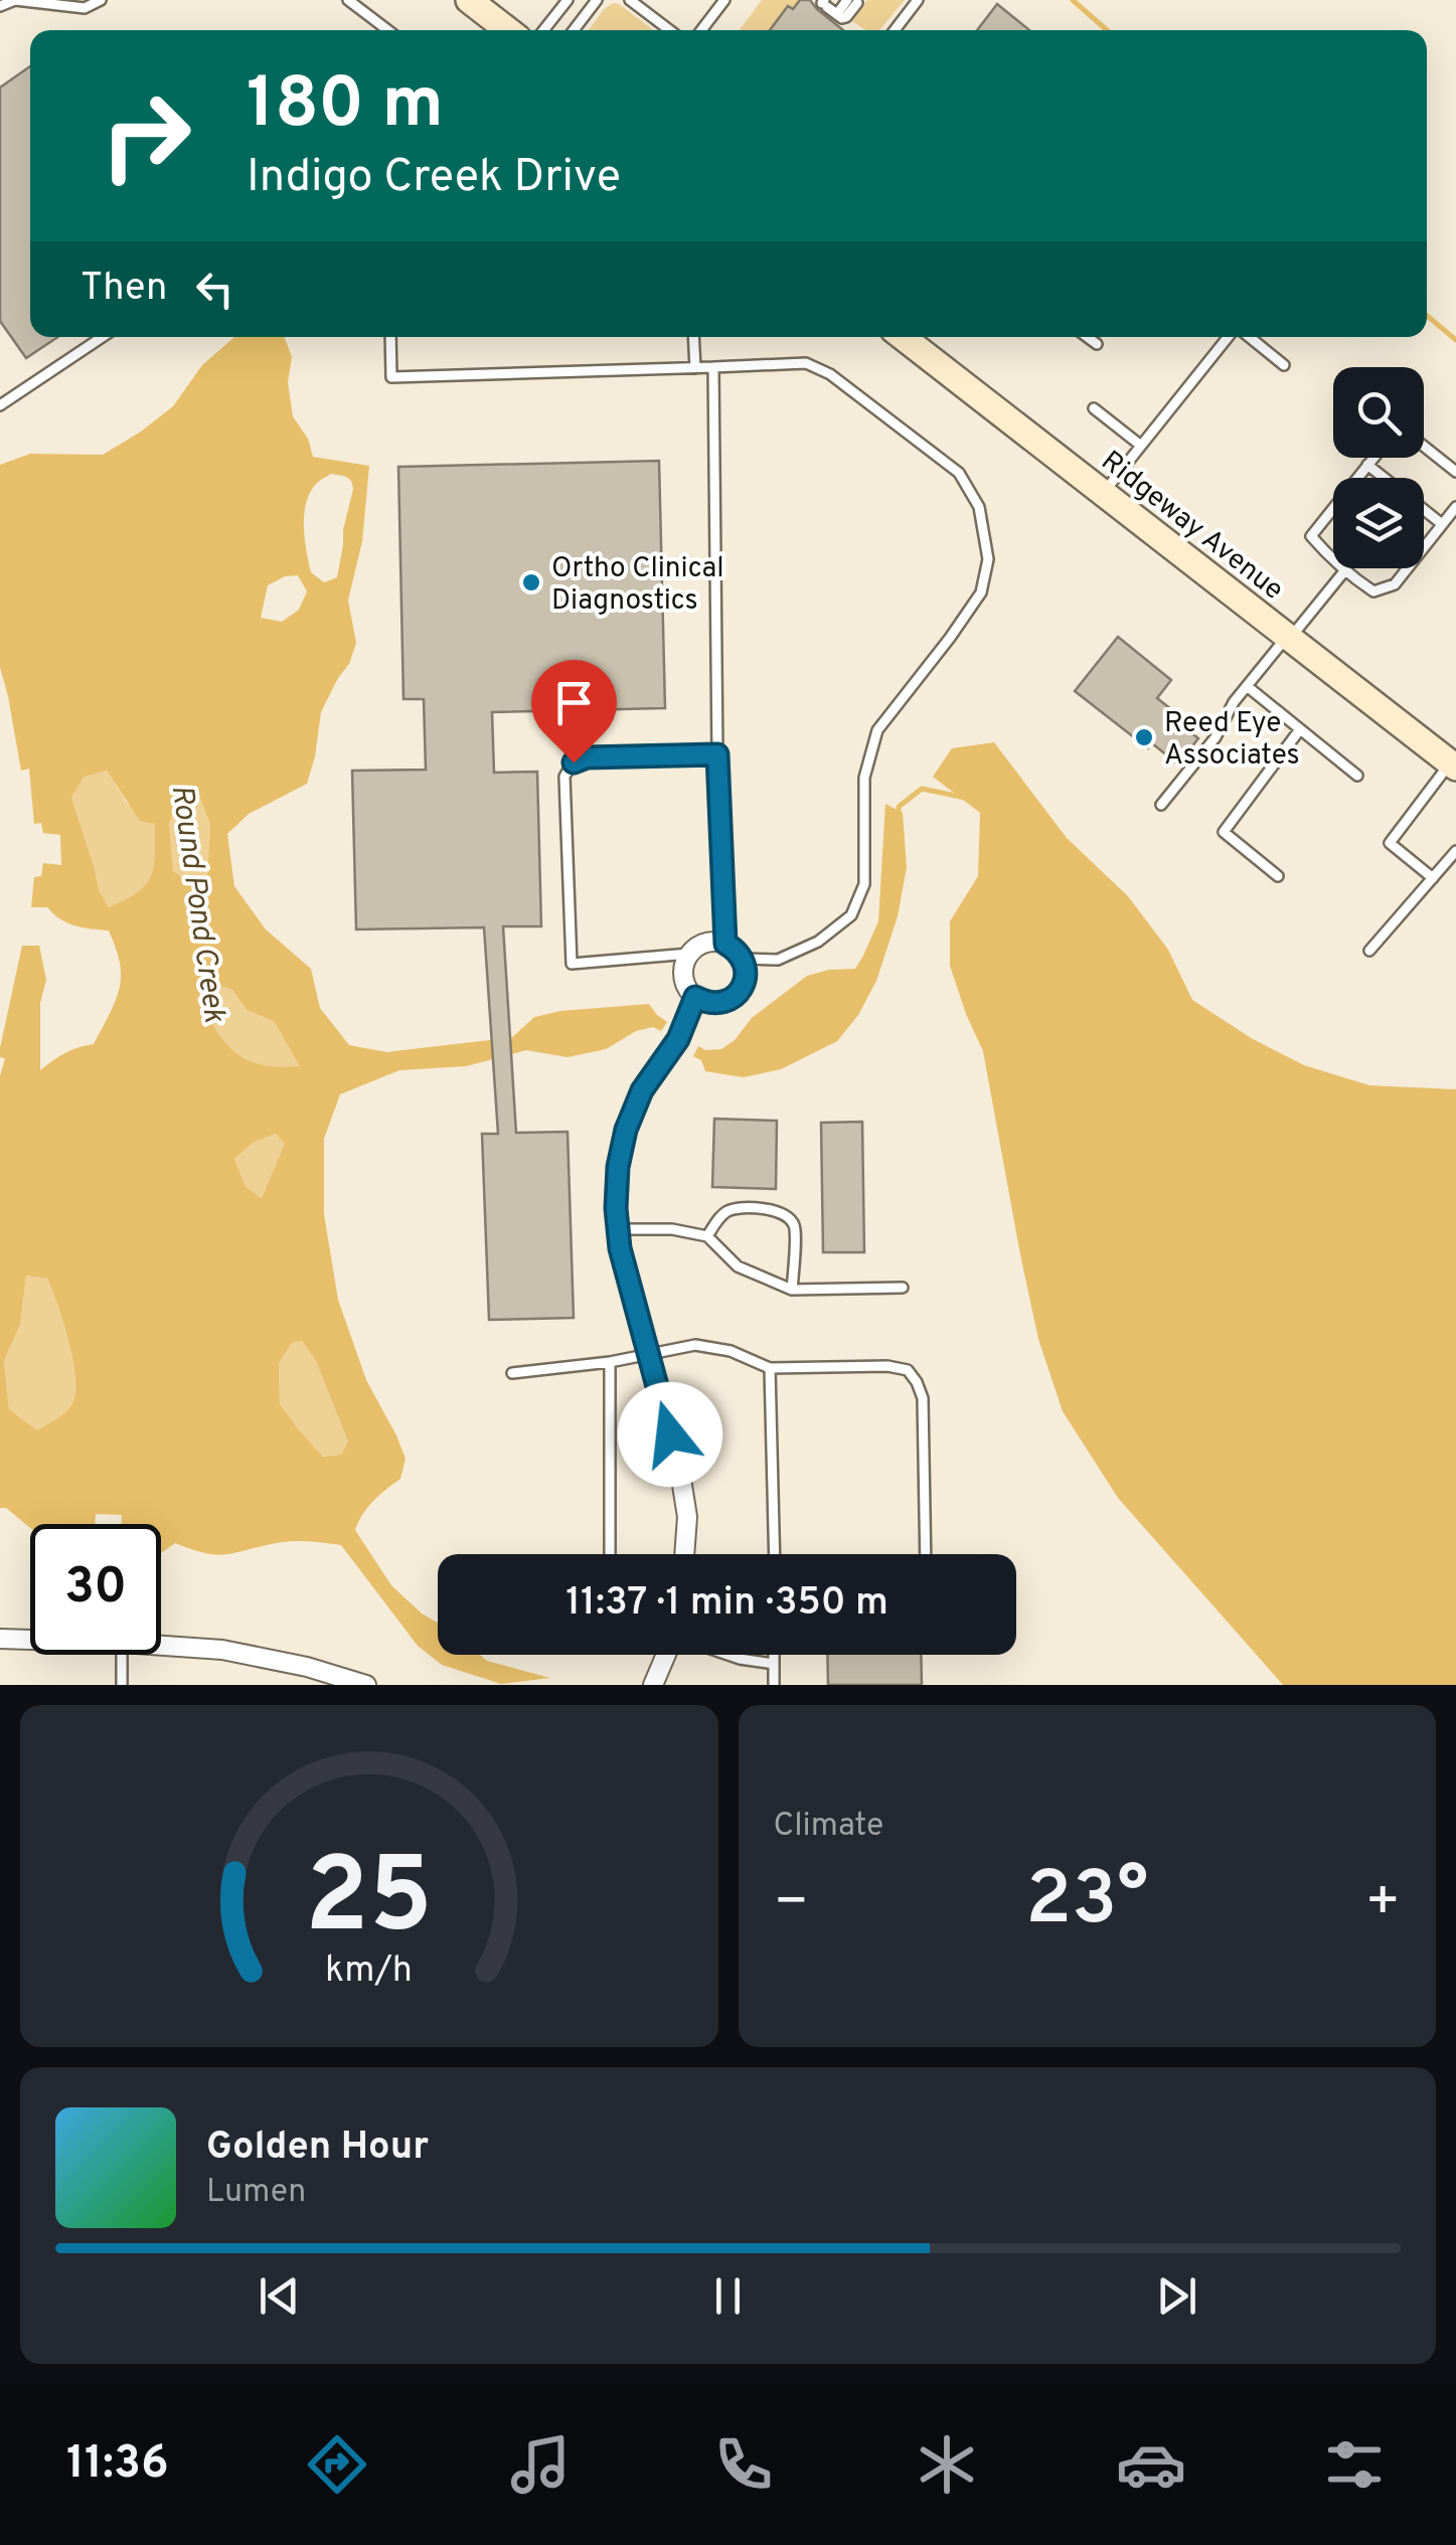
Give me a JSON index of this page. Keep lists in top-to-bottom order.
{
  "streets": {
    "main road": ["Ridgeway Avenue"]
  },
  "water": ["Round Pond Creek"],
  "places": ["Ortho Clinical Diagnostics", "Reed Eye Associates"],
  "page": {
    "turn": ["180 m", "Indigo Creek Drive"],
    "then": "Then",
    "limit": "30",
    "trip": "11:37 · 1 min · 350 m",
    "tile": "Climate",
    "heat": ["−", "23°", "+"],
    "song": ["Golden Hour", "Lumen"],
    "tabs": "11:36",
    "gauge": ["25", "km/h"]
  }
}
